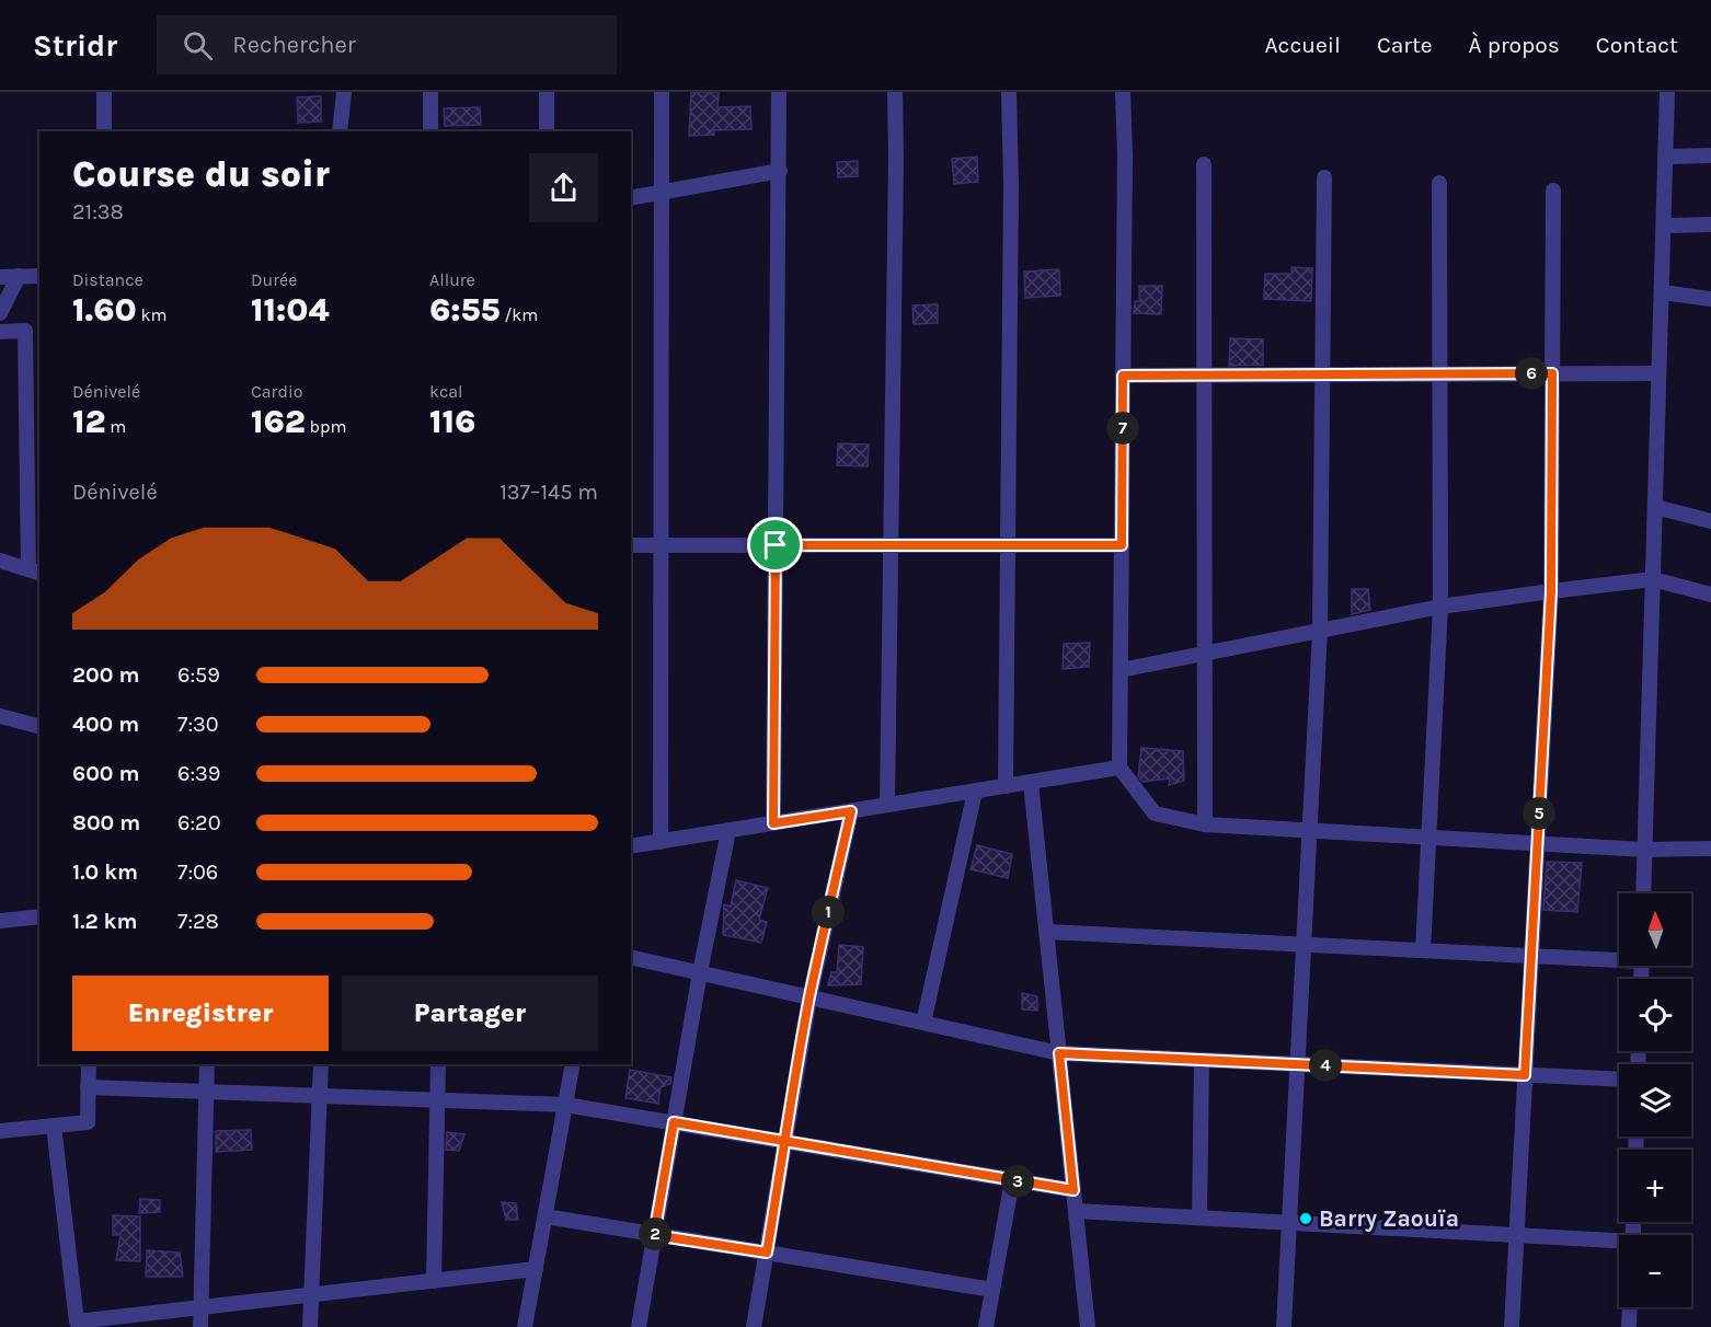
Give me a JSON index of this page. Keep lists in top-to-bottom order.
{
  "places": ["Barry Zaouïa"],
  "north": "top",
  "page": {
    "header": "Stridr",
    "search": "Rechercher",
    "nav": [
      "Accueil",
      "Carte",
      "À propos",
      "Contact"
    ],
    "heading": ["Course du soir", "21:38"],
    "stats": [
      ["Distance", "1.60 km"],
      ["Durée", "11:04"],
      ["Allure", "6:55 /km"],
      ["Dénivelé", "12 m"],
      ["Cardio", "162 bpm"],
      ["kcal", "116"]
    ],
    "pins": [
      "6",
      "7",
      "5",
      "1",
      "4",
      "3",
      "2"
    ],
    "chart": ["Dénivelé", "137–145 m"],
    "list": [
      {
        "name": "200 m",
        "note": "6:59"
      },
      {
        "name": "400 m",
        "note": "7:30"
      },
      {
        "name": "600 m",
        "note": "6:39"
      },
      {
        "name": "800 m",
        "note": "6:20"
      },
      {
        "name": "1.0 km",
        "note": "7:06"
      },
      {
        "name": "1.2 km",
        "note": "7:28"
      }
    ],
    "map_buttons": ["+", "−"],
    "buttons": ["Enregistrer", "Partager"]
  }
}
